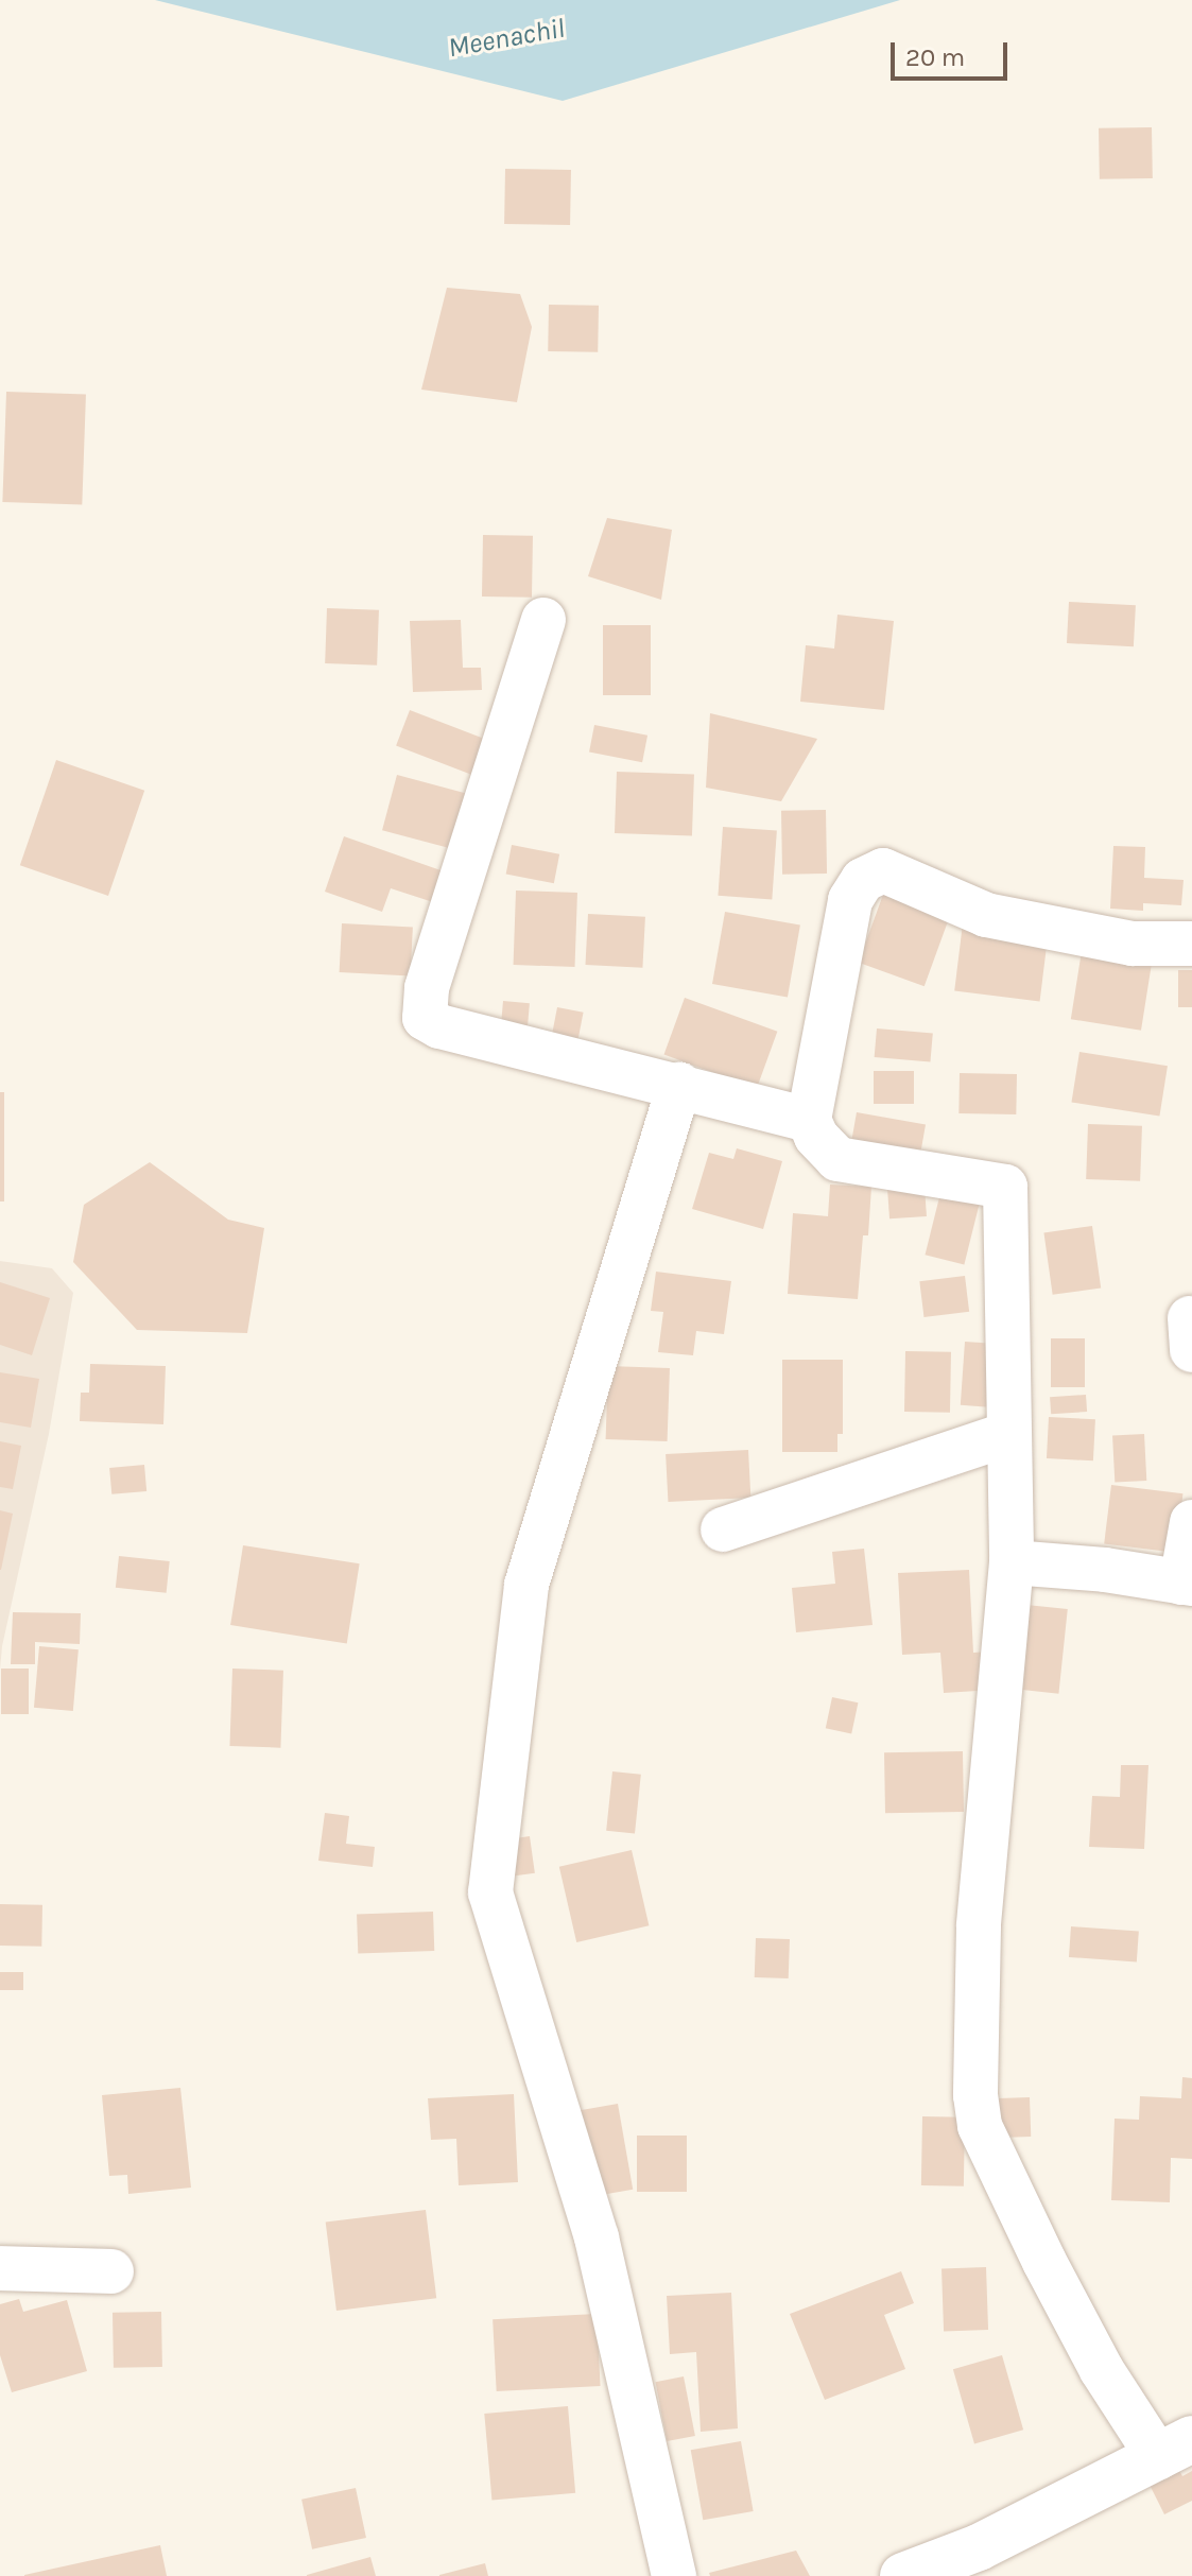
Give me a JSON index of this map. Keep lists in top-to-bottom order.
{
  "water": ["Meenachil"],
  "scale_bar": "20 m"
}
